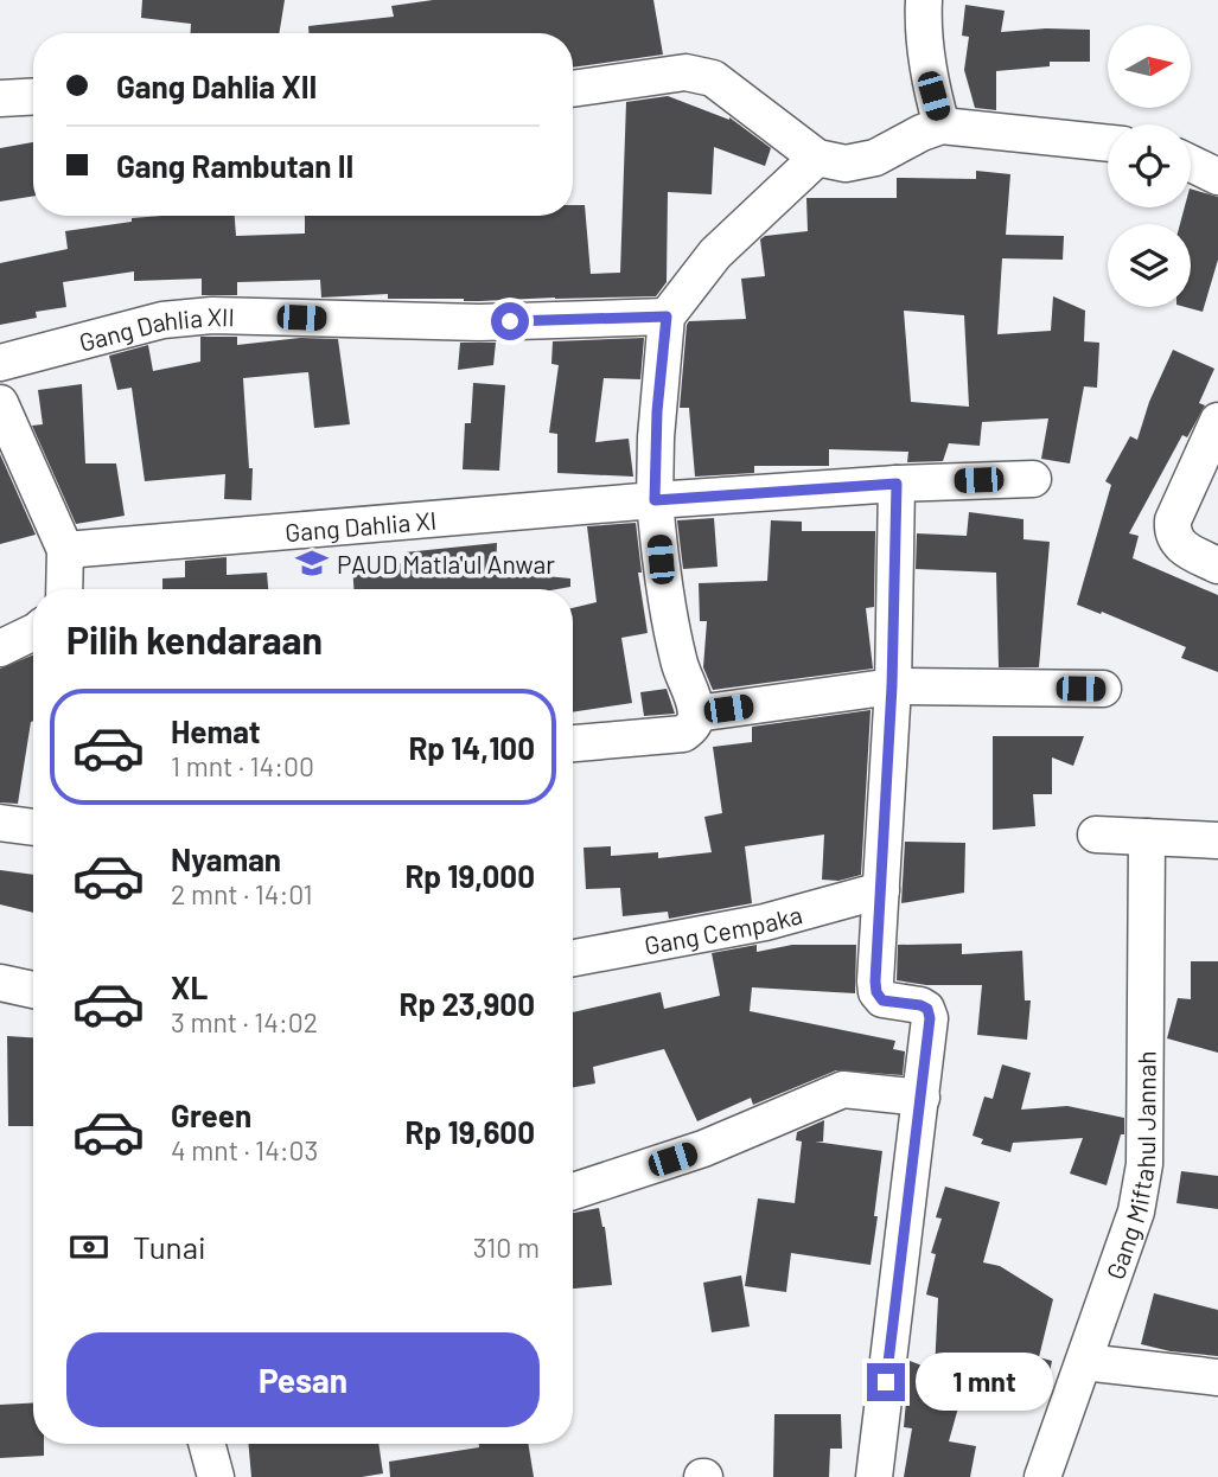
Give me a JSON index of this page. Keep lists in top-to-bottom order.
{
  "streets": {
    "street": [
      "Gang Dahlia XII",
      "Gang Dahlia XI",
      "Gang Cempaka",
      "Gang Miftahul Jannah"
    ]
  },
  "places": {
    "school or university": ["PAUD Matla'ul Anwar"]
  },
  "north": "right",
  "page": {
    "banner": ["Gang Dahlia XII", "Gang Rambutan II"],
    "heading": "Pilih kendaraan",
    "list": [
      {
        "name": "Hemat",
        "note": "1 mnt · 14:00",
        "value": "Rp 14,100"
      },
      {
        "name": "Nyaman",
        "note": "2 mnt · 14:01",
        "value": "Rp 19,000"
      },
      {
        "name": "XL",
        "note": "3 mnt · 14:02",
        "value": "Rp 23,900"
      },
      {
        "name": "Green",
        "note": "4 mnt · 14:03",
        "value": "Rp 19,600"
      }
    ],
    "pay": ["Tunai", "310 m"],
    "buttons": "Pesan",
    "bubble": "1 mnt"
  }
}
